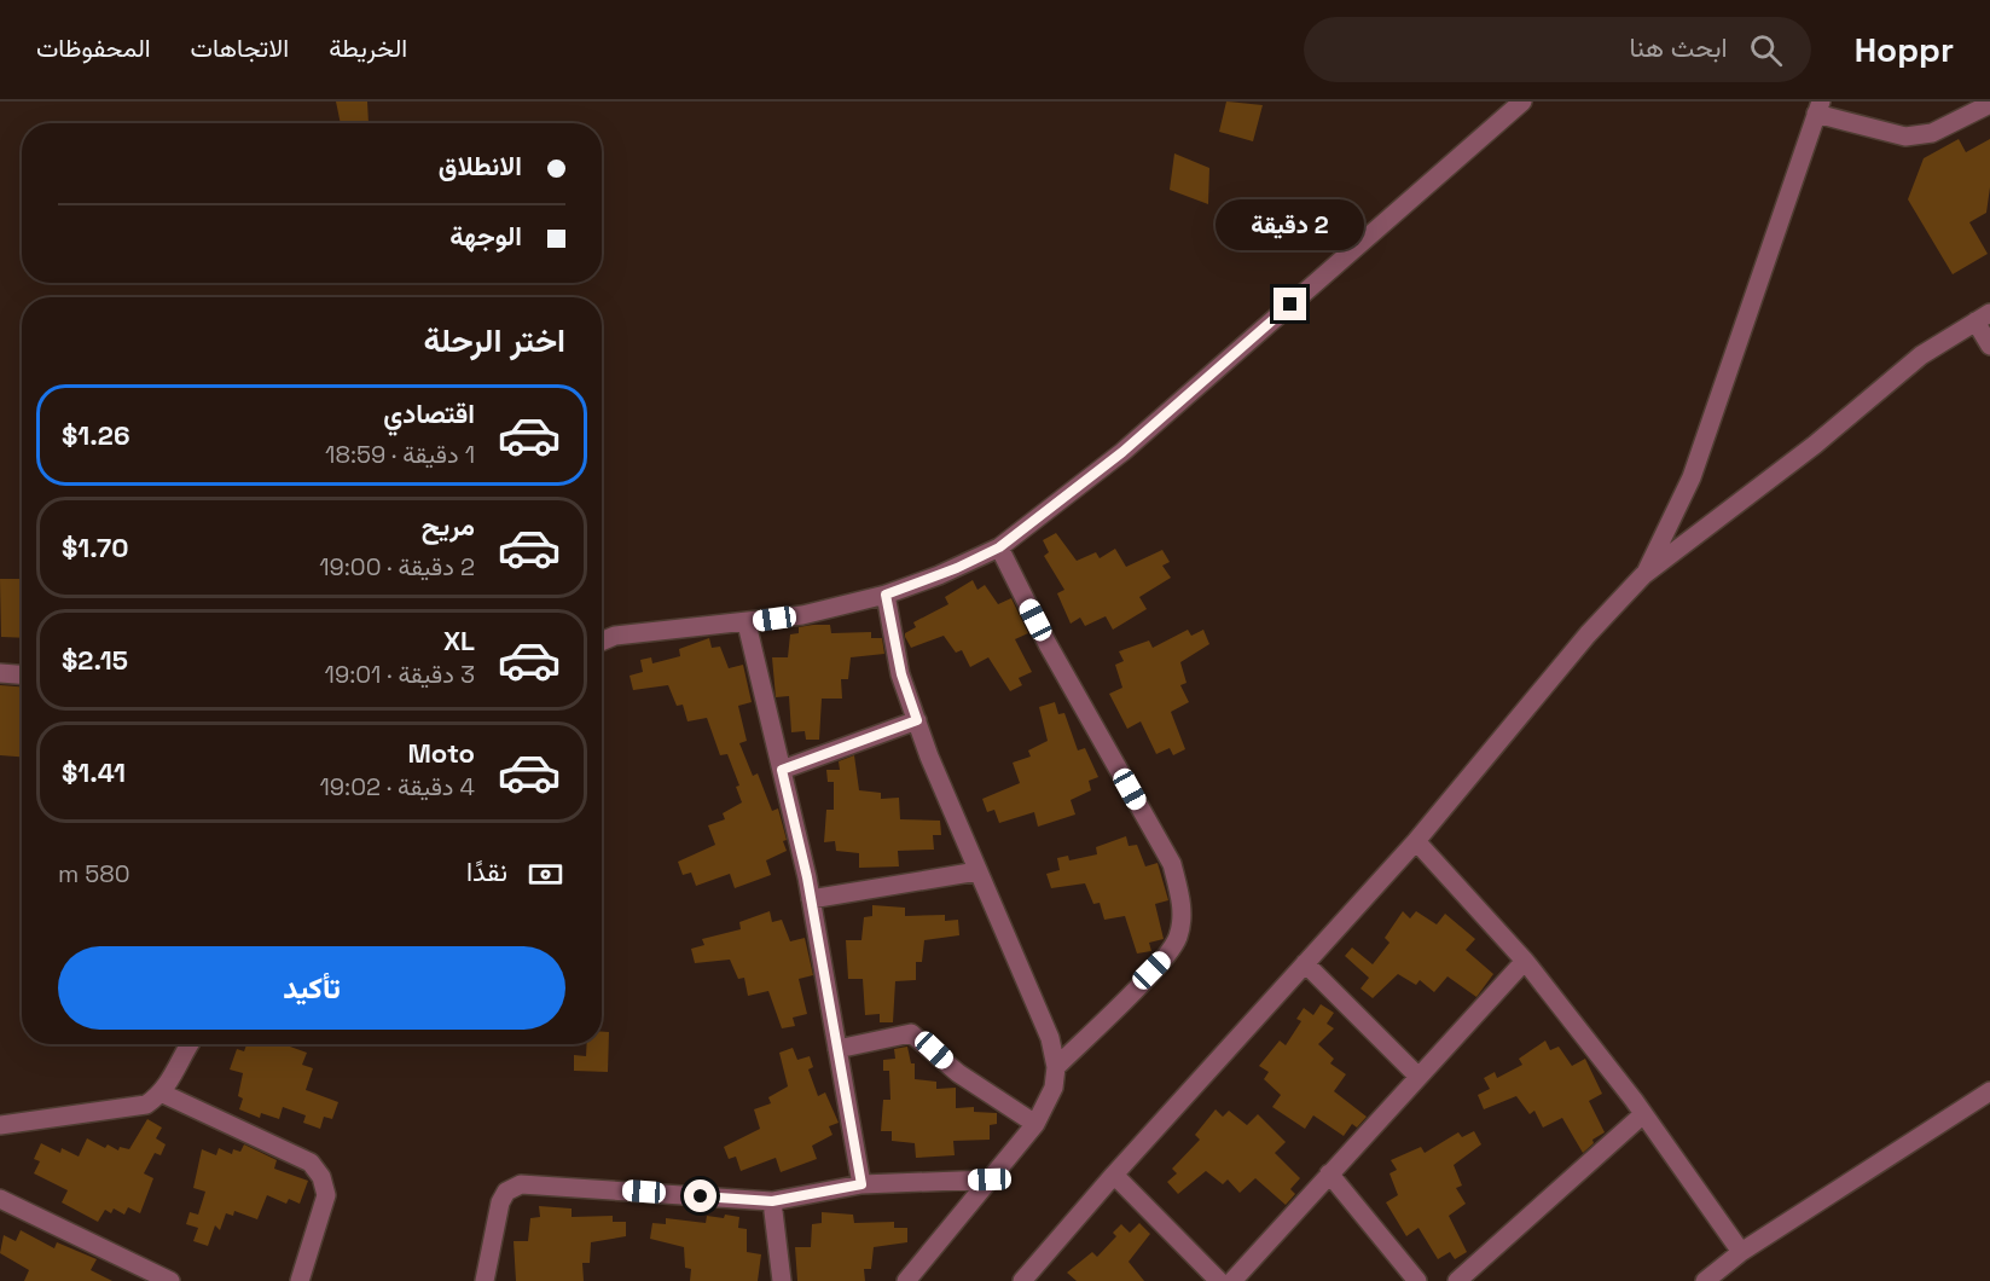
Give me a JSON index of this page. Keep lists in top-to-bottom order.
{
  "page": {
    "header": "Hoppr",
    "search": "ابحث هنا",
    "nav": ["الخريطة", "الاتجاهات", "المحفوظات"],
    "banner": ["الانطلاق", "الوجهة"],
    "bubble": "2 دقيقة",
    "heading": "اختر الرحلة",
    "list": [
      {
        "name": "اقتصادي",
        "note": "1 دقيقة · 18:59",
        "value": "$1.26"
      },
      {
        "name": "مريح",
        "note": "2 دقيقة · 19:00",
        "value": "$1.70"
      },
      {
        "name": "XL",
        "note": "3 دقيقة · 19:01",
        "value": "$2.15"
      },
      {
        "name": "Moto",
        "note": "4 دقيقة · 19:02",
        "value": "$1.41"
      }
    ],
    "pay": ["نقدًا", "580 m"],
    "buttons": "تأكيد"
  }
}
